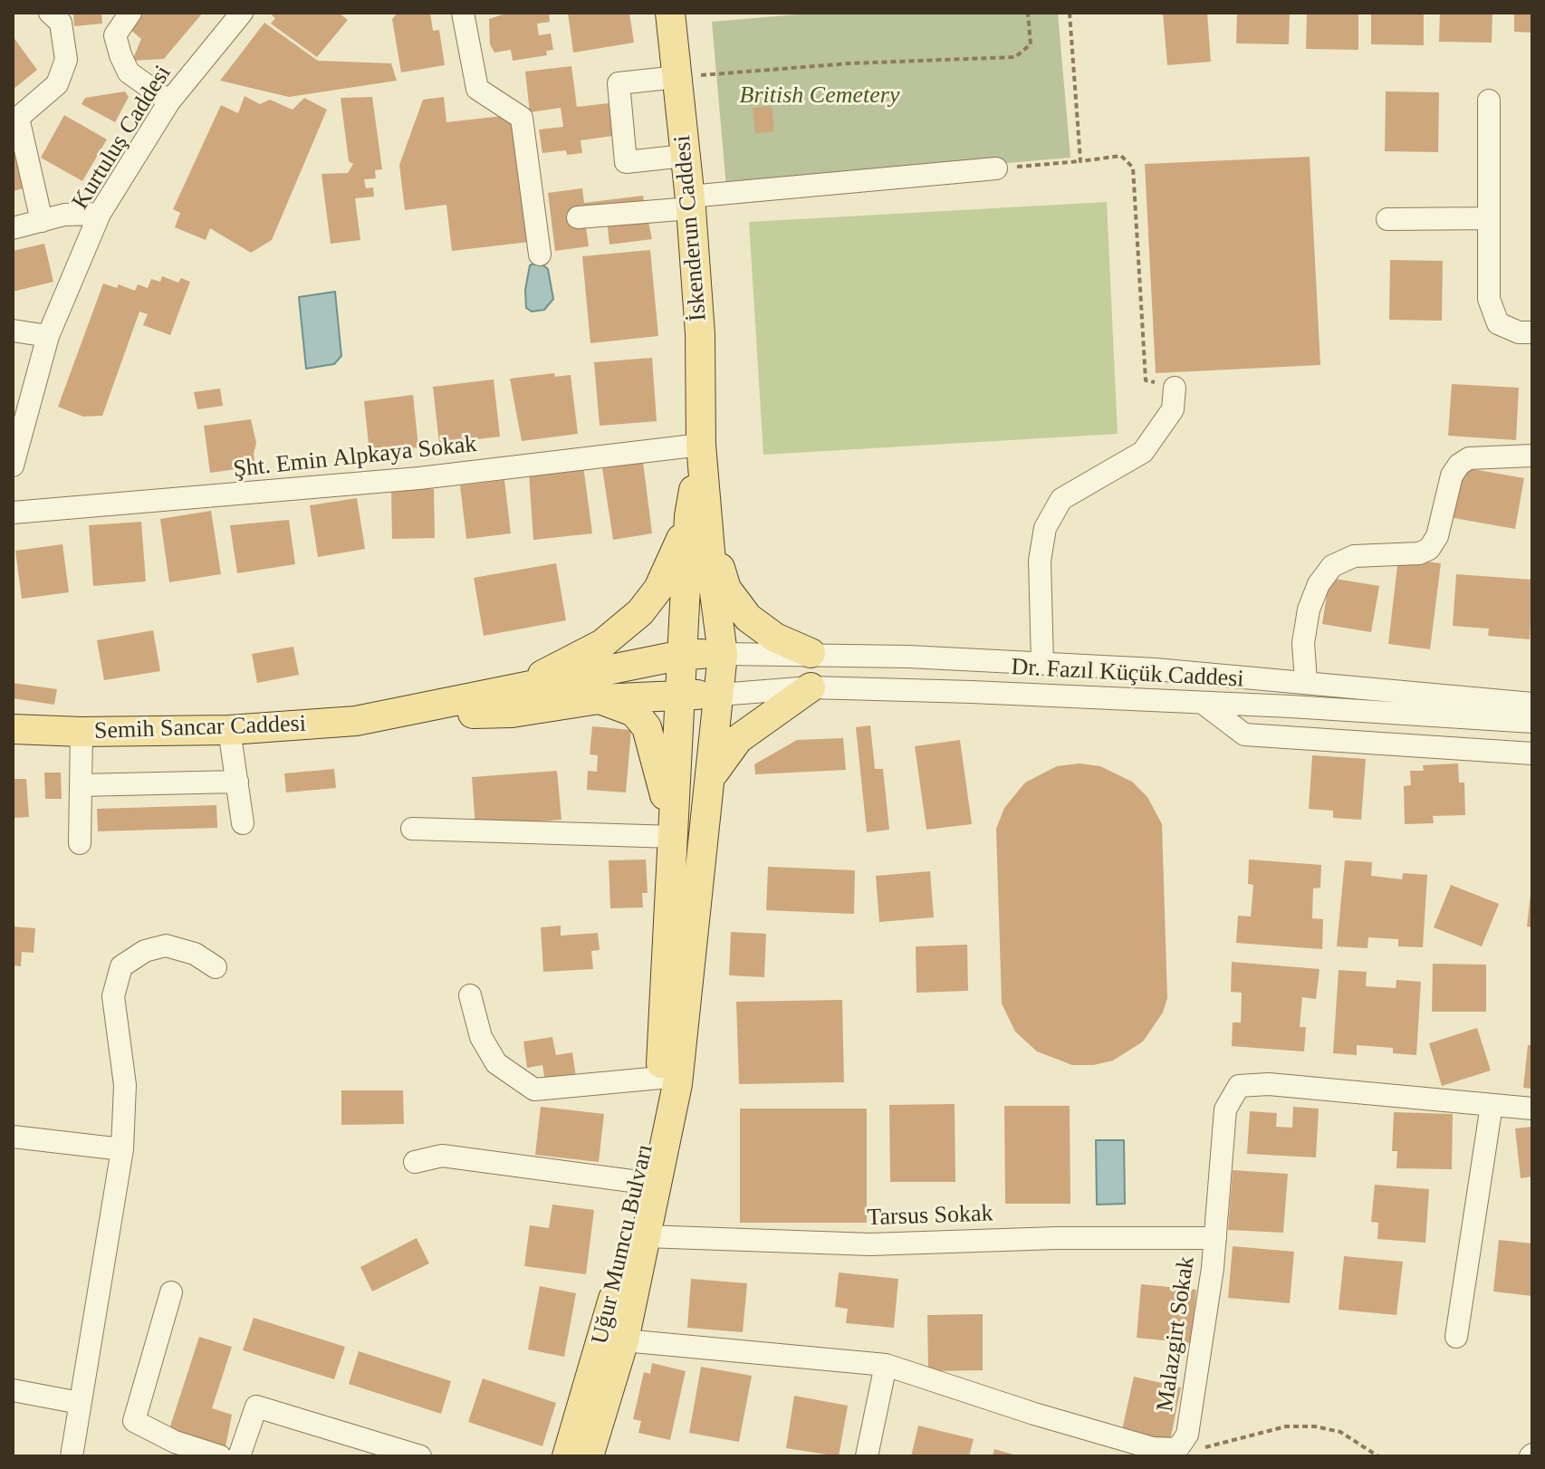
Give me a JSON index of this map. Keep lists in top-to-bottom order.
{
  "streets": {
    "main road": ["İskenderun Caddesi", "Semih Sancar Caddesi", "Uğur Mumcu Bulvarı"],
    "street": [
      "Kurtuluş Caddesi",
      "Şht. Emin Alpkaya Sokak",
      "Dr. Fazıl Küçük Caddesi",
      "Tarsus Sokak",
      "Malazgirt Sokak"
    ]
  },
  "crossings": [
    ["İskenderun Caddesi", "Şht. Emin Alpkaya Sokak"],
    ["Tarsus Sokak", "Uğur Mumcu Bulvarı"],
    ["Tarsus Sokak", "Malazgirt Sokak"]
  ],
  "parks": ["British Cemetery"]
}
